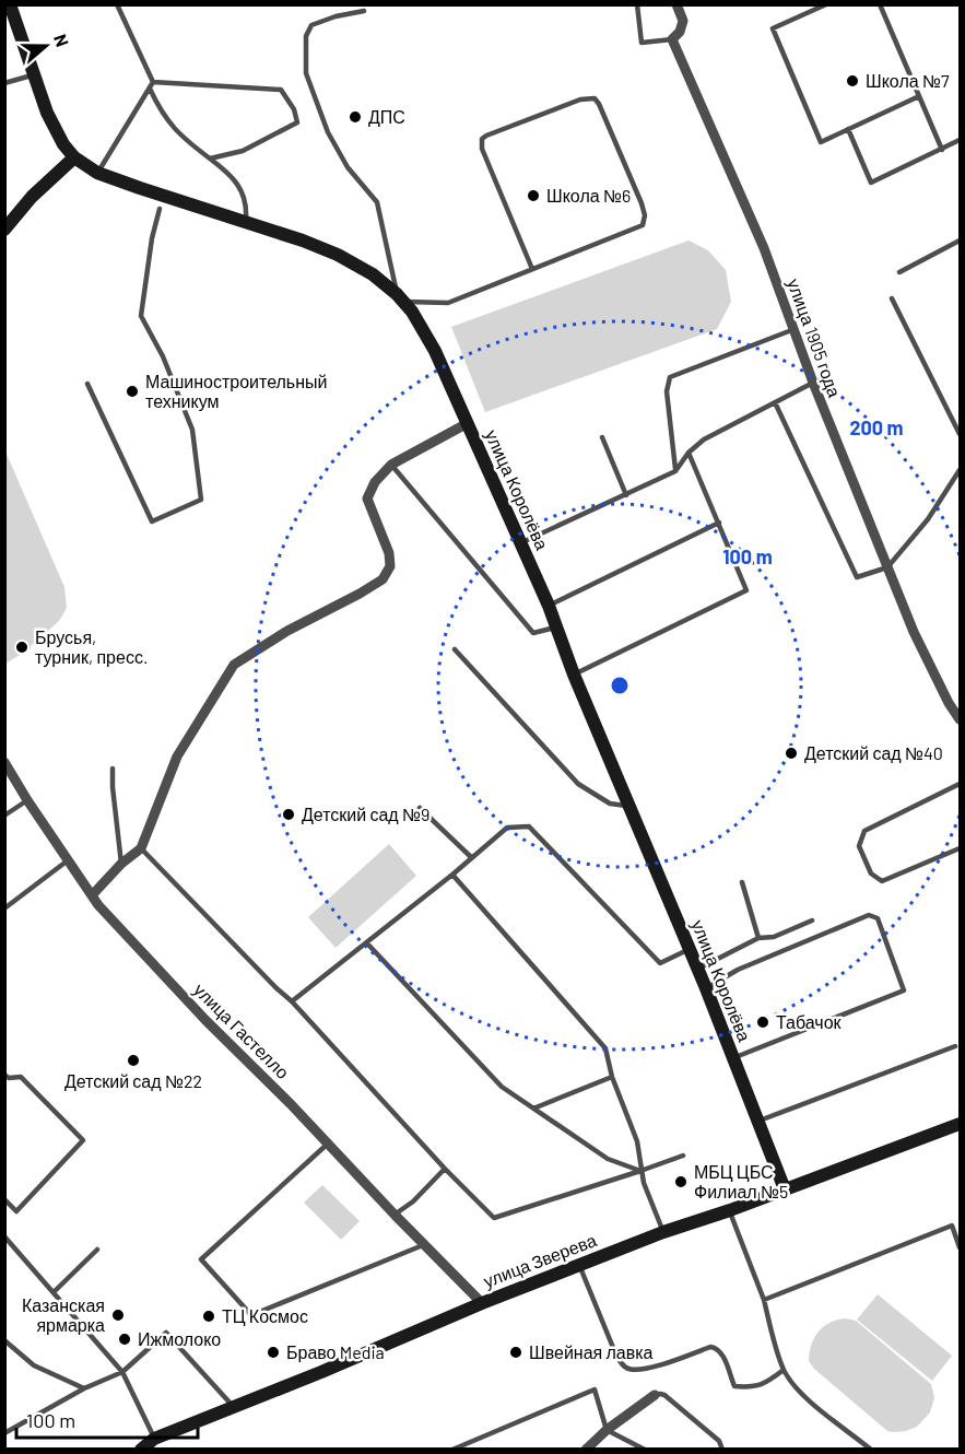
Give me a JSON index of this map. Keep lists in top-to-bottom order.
{
  "streets": {
    "main road": ["улица Королёва", "улица Зверева"],
    "street": ["улица 1905 года", "улица Гастелло"]
  },
  "crossings": [
    ["улица Королёва", "улица Зверева"],
    ["улица Гастелло", "улица Зверева"]
  ],
  "places": [
    "Школа №7",
    "ДПС",
    "Школа №6",
    "Машиностроительный техникум",
    "Брусья, турник, пресс.",
    "Детский сад №40",
    "Детский сад №9",
    "Табачок",
    "Детский сад №22",
    "МБЦ ЦБС Филиал №5",
    "Казанская ярмарка",
    "ТЦ Космос",
    "Ижмолоко",
    "Браво Media",
    "Швейная лавка"
  ],
  "scale_bar": "100 m",
  "north": "right",
  "rings": ["200 m", "100 m"]
}
